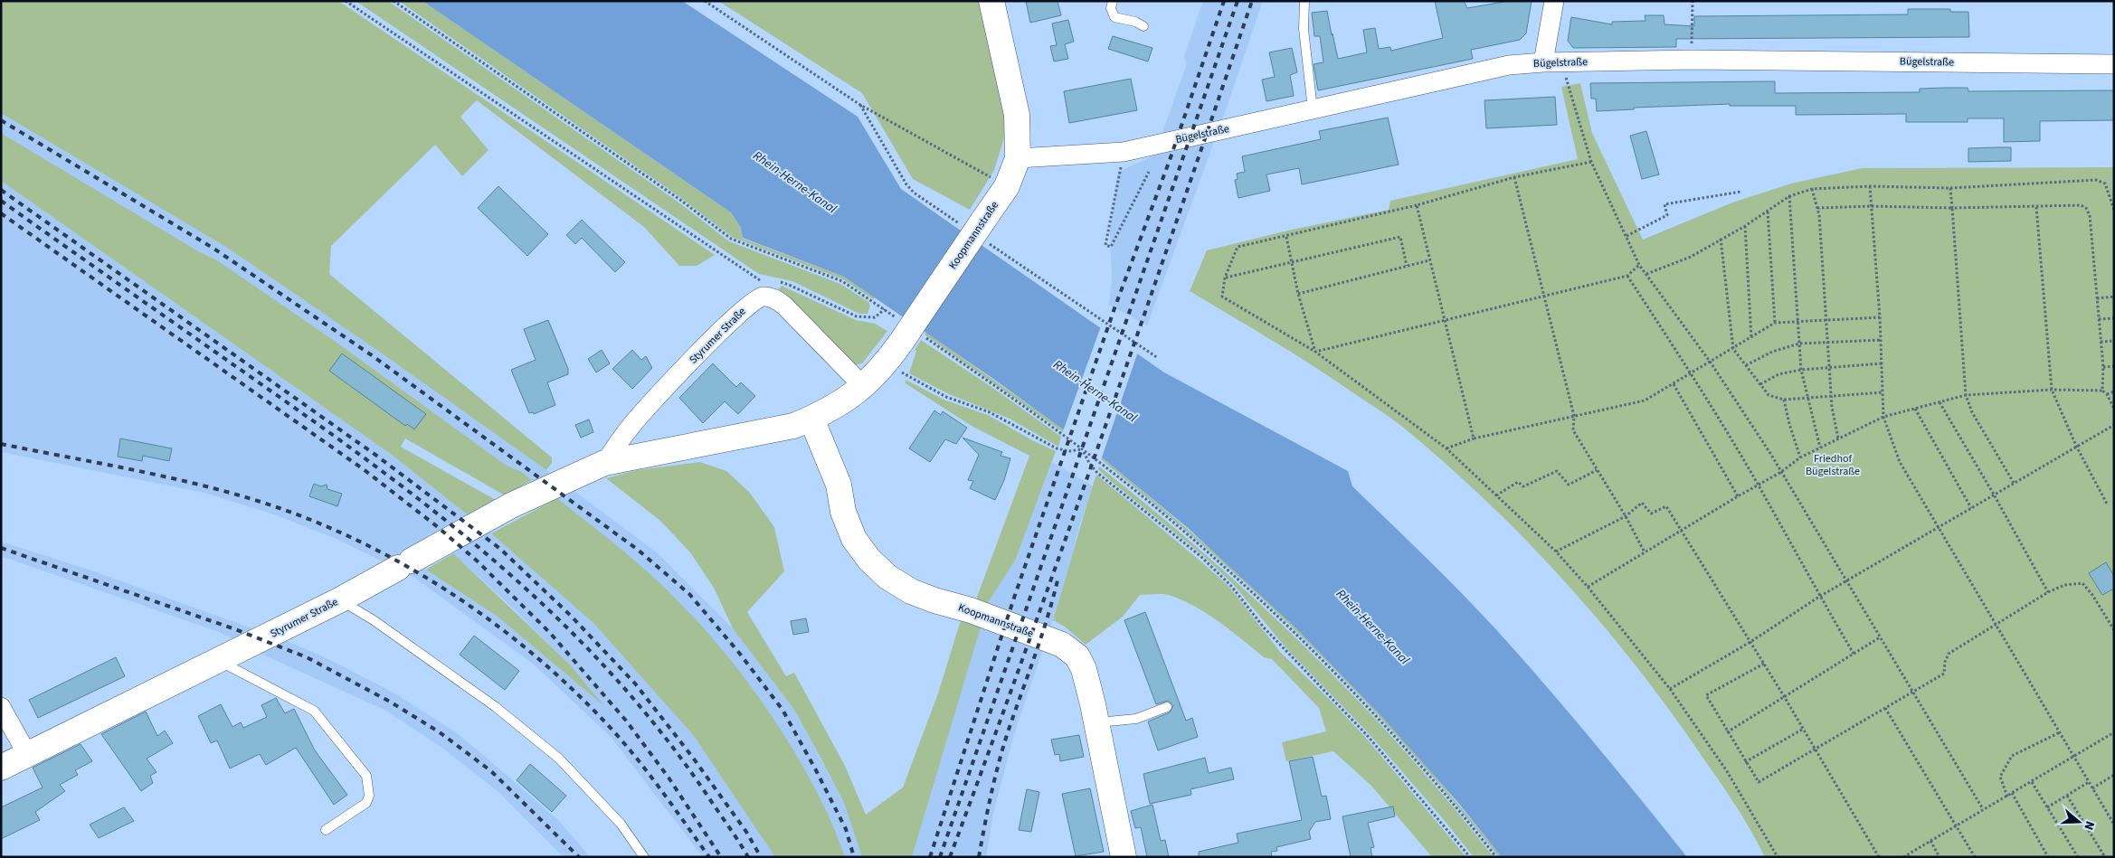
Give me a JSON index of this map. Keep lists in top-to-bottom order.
{
  "streets": {
    "street": ["Bügelstraße", "Koopmannstraße", "Styrumer Straße"]
  },
  "crossings": [
    ["Bügelstraße", "Koopmannstraße"],
    ["Koopmannstraße", "Styrumer Straße"]
  ],
  "water": ["Rhein-Herne-Kanal"],
  "parks": ["Friedhof Bügelstraße"],
  "north": "right"
}
